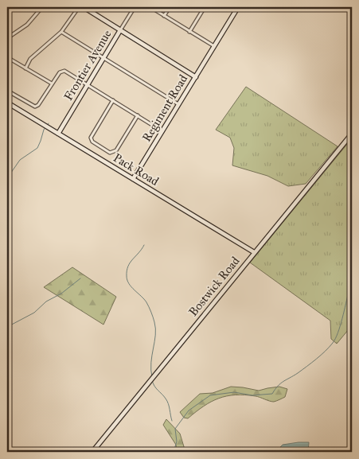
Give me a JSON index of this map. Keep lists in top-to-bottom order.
{
  "streets": {
    "street": [
      "Frontier Avenue",
      "Regiment Road",
      "Pack Road",
      "Bostwick Road"
    ]
  },
  "crossings": [
    ["Frontier Avenue", "Pack Road"],
    ["Regiment Road", "Pack Road"],
    ["Pack Road", "Bostwick Road"]
  ]
}
